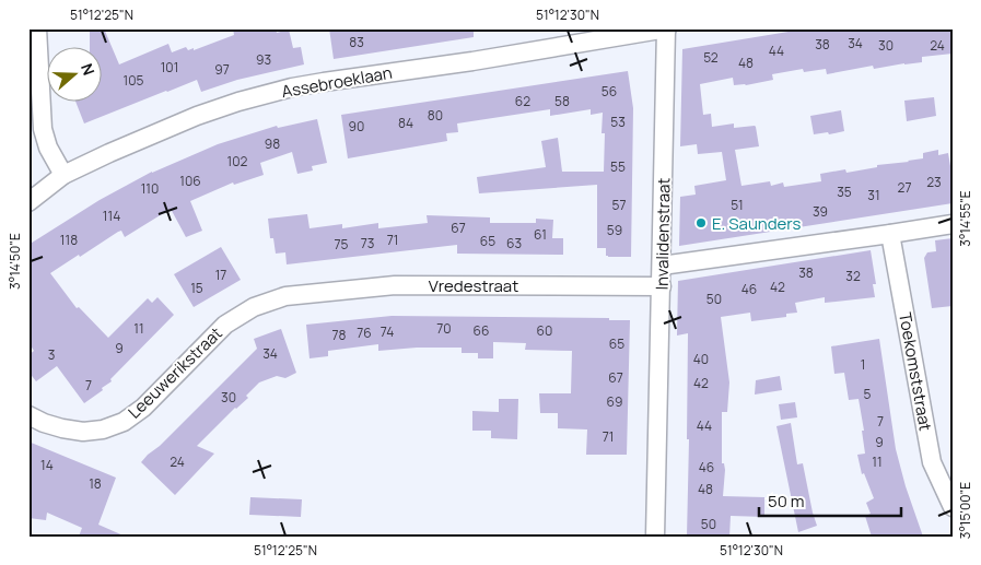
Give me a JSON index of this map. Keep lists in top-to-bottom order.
{
  "streets": {
    "street": [
      "Assebroeklaan",
      "Invalidenstraat",
      "Vredestraat",
      "Toekomststraat",
      "Leeuwerikstraat"
    ]
  },
  "crossings": [
    ["Assebroeklaan", "Invalidenstraat"],
    ["Invalidenstraat", "Vredestraat"],
    ["Vredestraat", "Leeuwerikstraat"]
  ],
  "places": ["E. Saunders"],
  "house_numbers": [
    "83",
    "34",
    "38",
    "30",
    "24",
    "44",
    "52",
    "93",
    "48",
    "101",
    "97",
    "105",
    "56",
    "62",
    "58",
    "80",
    "53",
    "84",
    "90",
    "98",
    "102",
    "55",
    "106",
    "23",
    "27",
    "110",
    "35",
    "31",
    "57",
    "51",
    "39",
    "114",
    "67",
    "59",
    "61",
    "118",
    "71",
    "65",
    "73",
    "63",
    "75",
    "38",
    "17",
    "32",
    "42",
    "15",
    "46",
    "50",
    "11",
    "70",
    "66",
    "60",
    "74",
    "76",
    "78",
    "65",
    "9",
    "34",
    "3",
    "40",
    "1",
    "67",
    "42",
    "7",
    "5",
    "30",
    "69",
    "7",
    "44",
    "71",
    "9",
    "24",
    "11",
    "14",
    "46",
    "18",
    "48",
    "50"
  ],
  "scale_bar": "50 m",
  "north": "right",
  "coordinates": [
    "51°12'25\"N",
    "51°12'30\"N",
    "3°14'55\"E",
    "3°14'50\"E",
    "3°15'00\"E"
  ]
}
